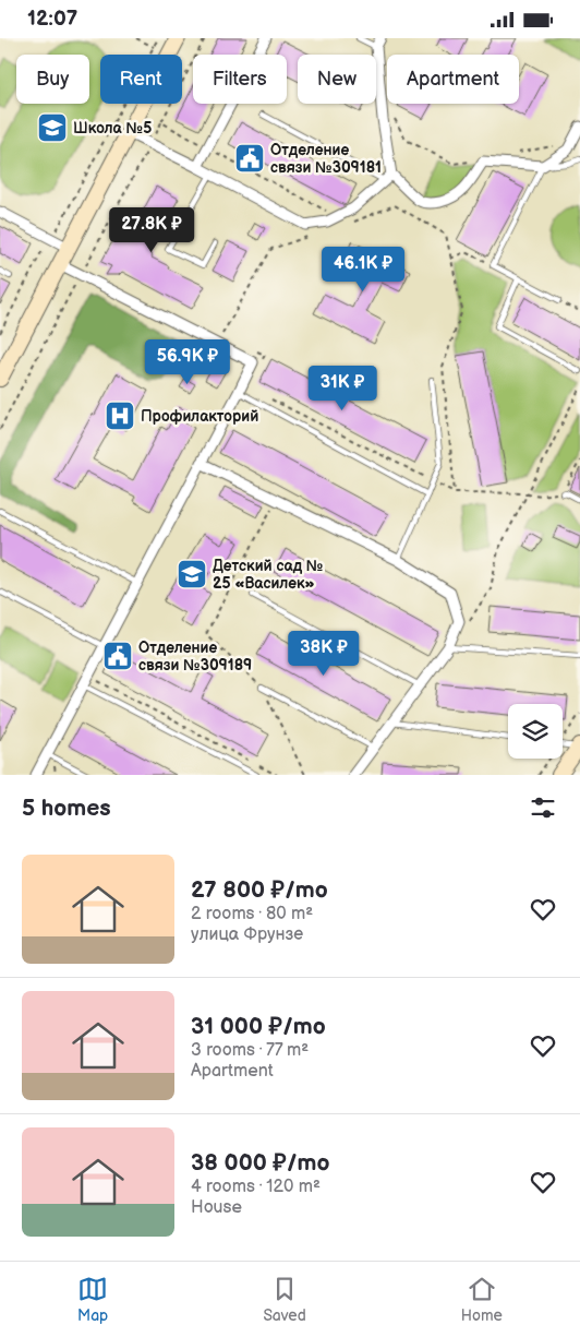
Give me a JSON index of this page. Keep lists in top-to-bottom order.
{
  "places": {
    "school or university": ["Школа №5", "Детский сад № 25 «Василек»"],
    "public building": ["Отделение связи №309181", "Отделение связи №309189"],
    "hospital": ["Профилакторий"]
  },
  "page": {
    "status": "12:07",
    "chip": [
      "Buy",
      "Rent",
      "Filters",
      "New",
      "Apartment"
    ],
    "price": [
      "27.8K ₽",
      "46.1K ₽",
      "56.9K ₽",
      "31K ₽",
      "38K ₽"
    ],
    "heading": "5 homes",
    "list": [
      {
        "name": "27 800 ₽/mo",
        "note": "2 rooms · 80 m² · улица Фрунзе"
      },
      {
        "name": "31 000 ₽/mo",
        "note": "3 rooms · 77 m² · Apartment"
      },
      {
        "name": "38 000 ₽/mo",
        "note": "4 rooms · 120 m² · House"
      }
    ],
    "tabs": ["Map", "Saved", "Home"]
  }
}
